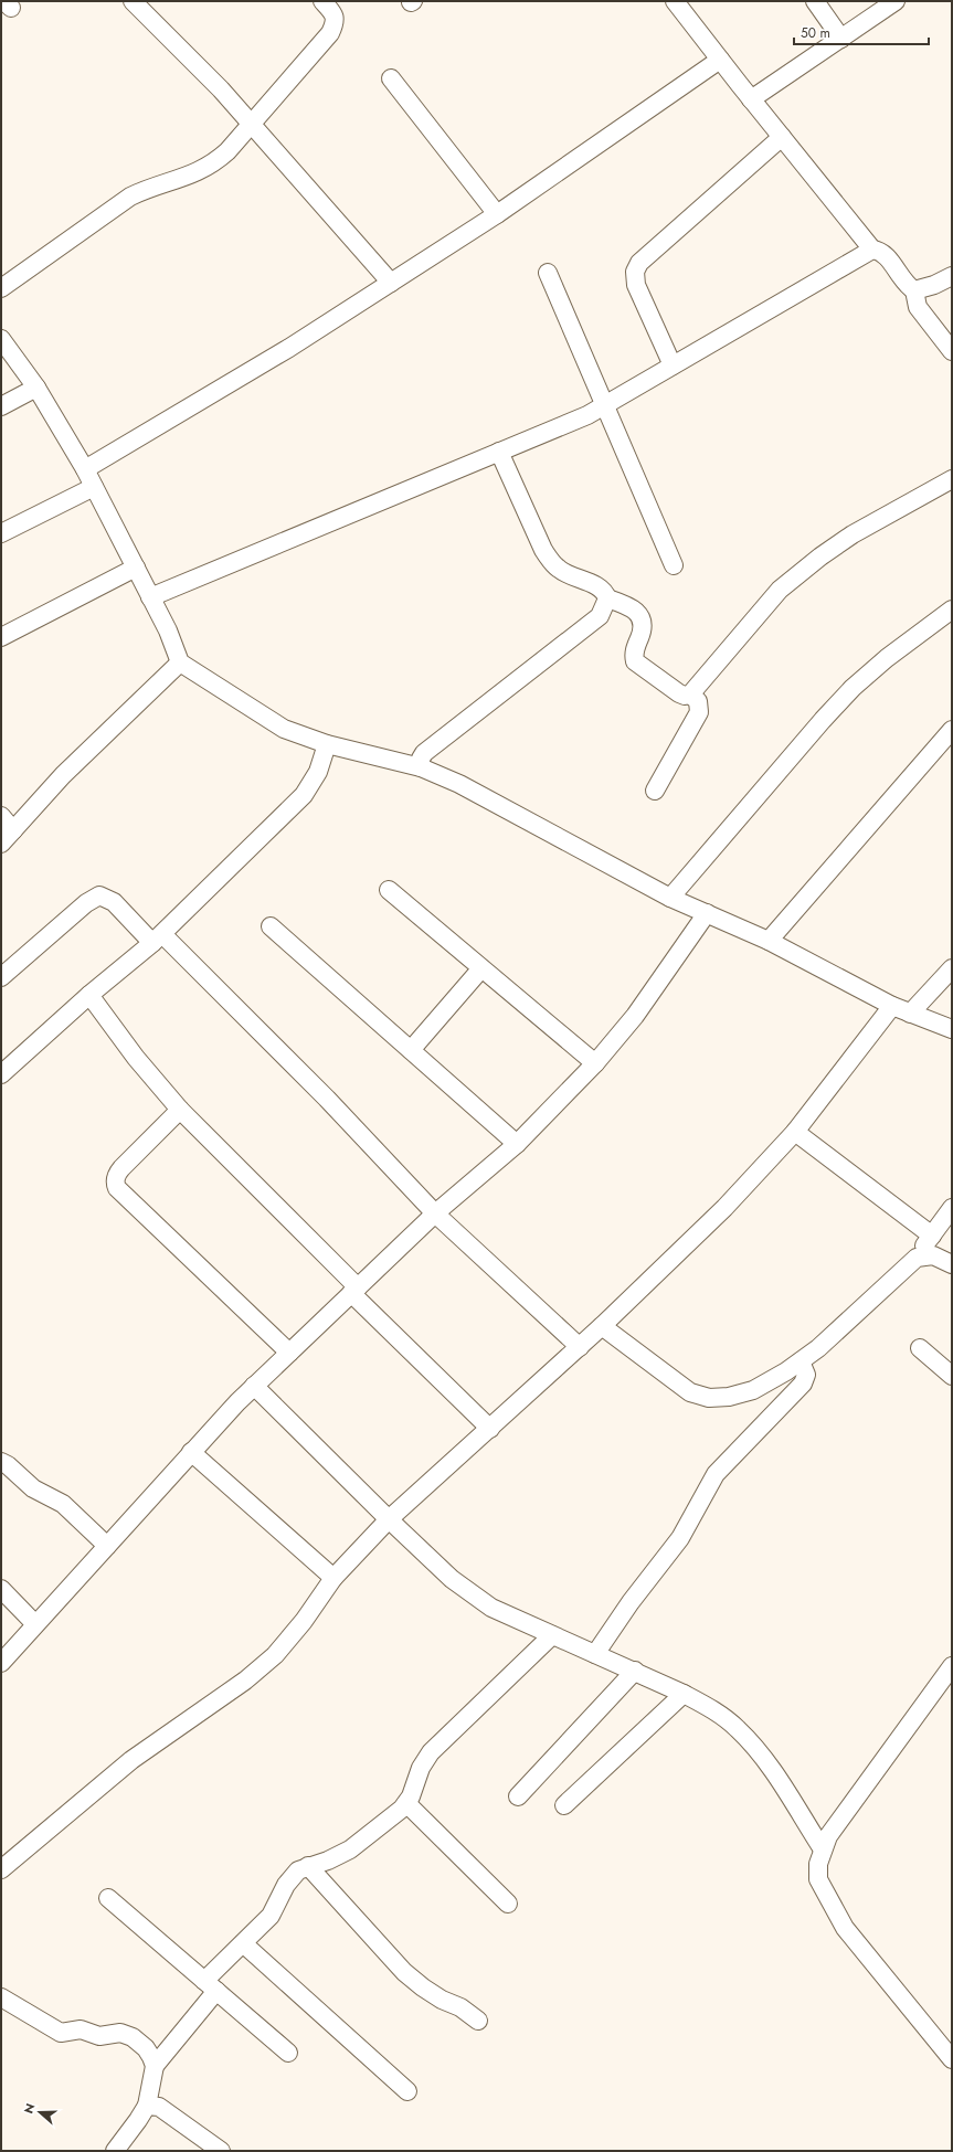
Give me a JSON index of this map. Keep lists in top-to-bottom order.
{
  "scale_bar": "50 m",
  "north": "left"
}
